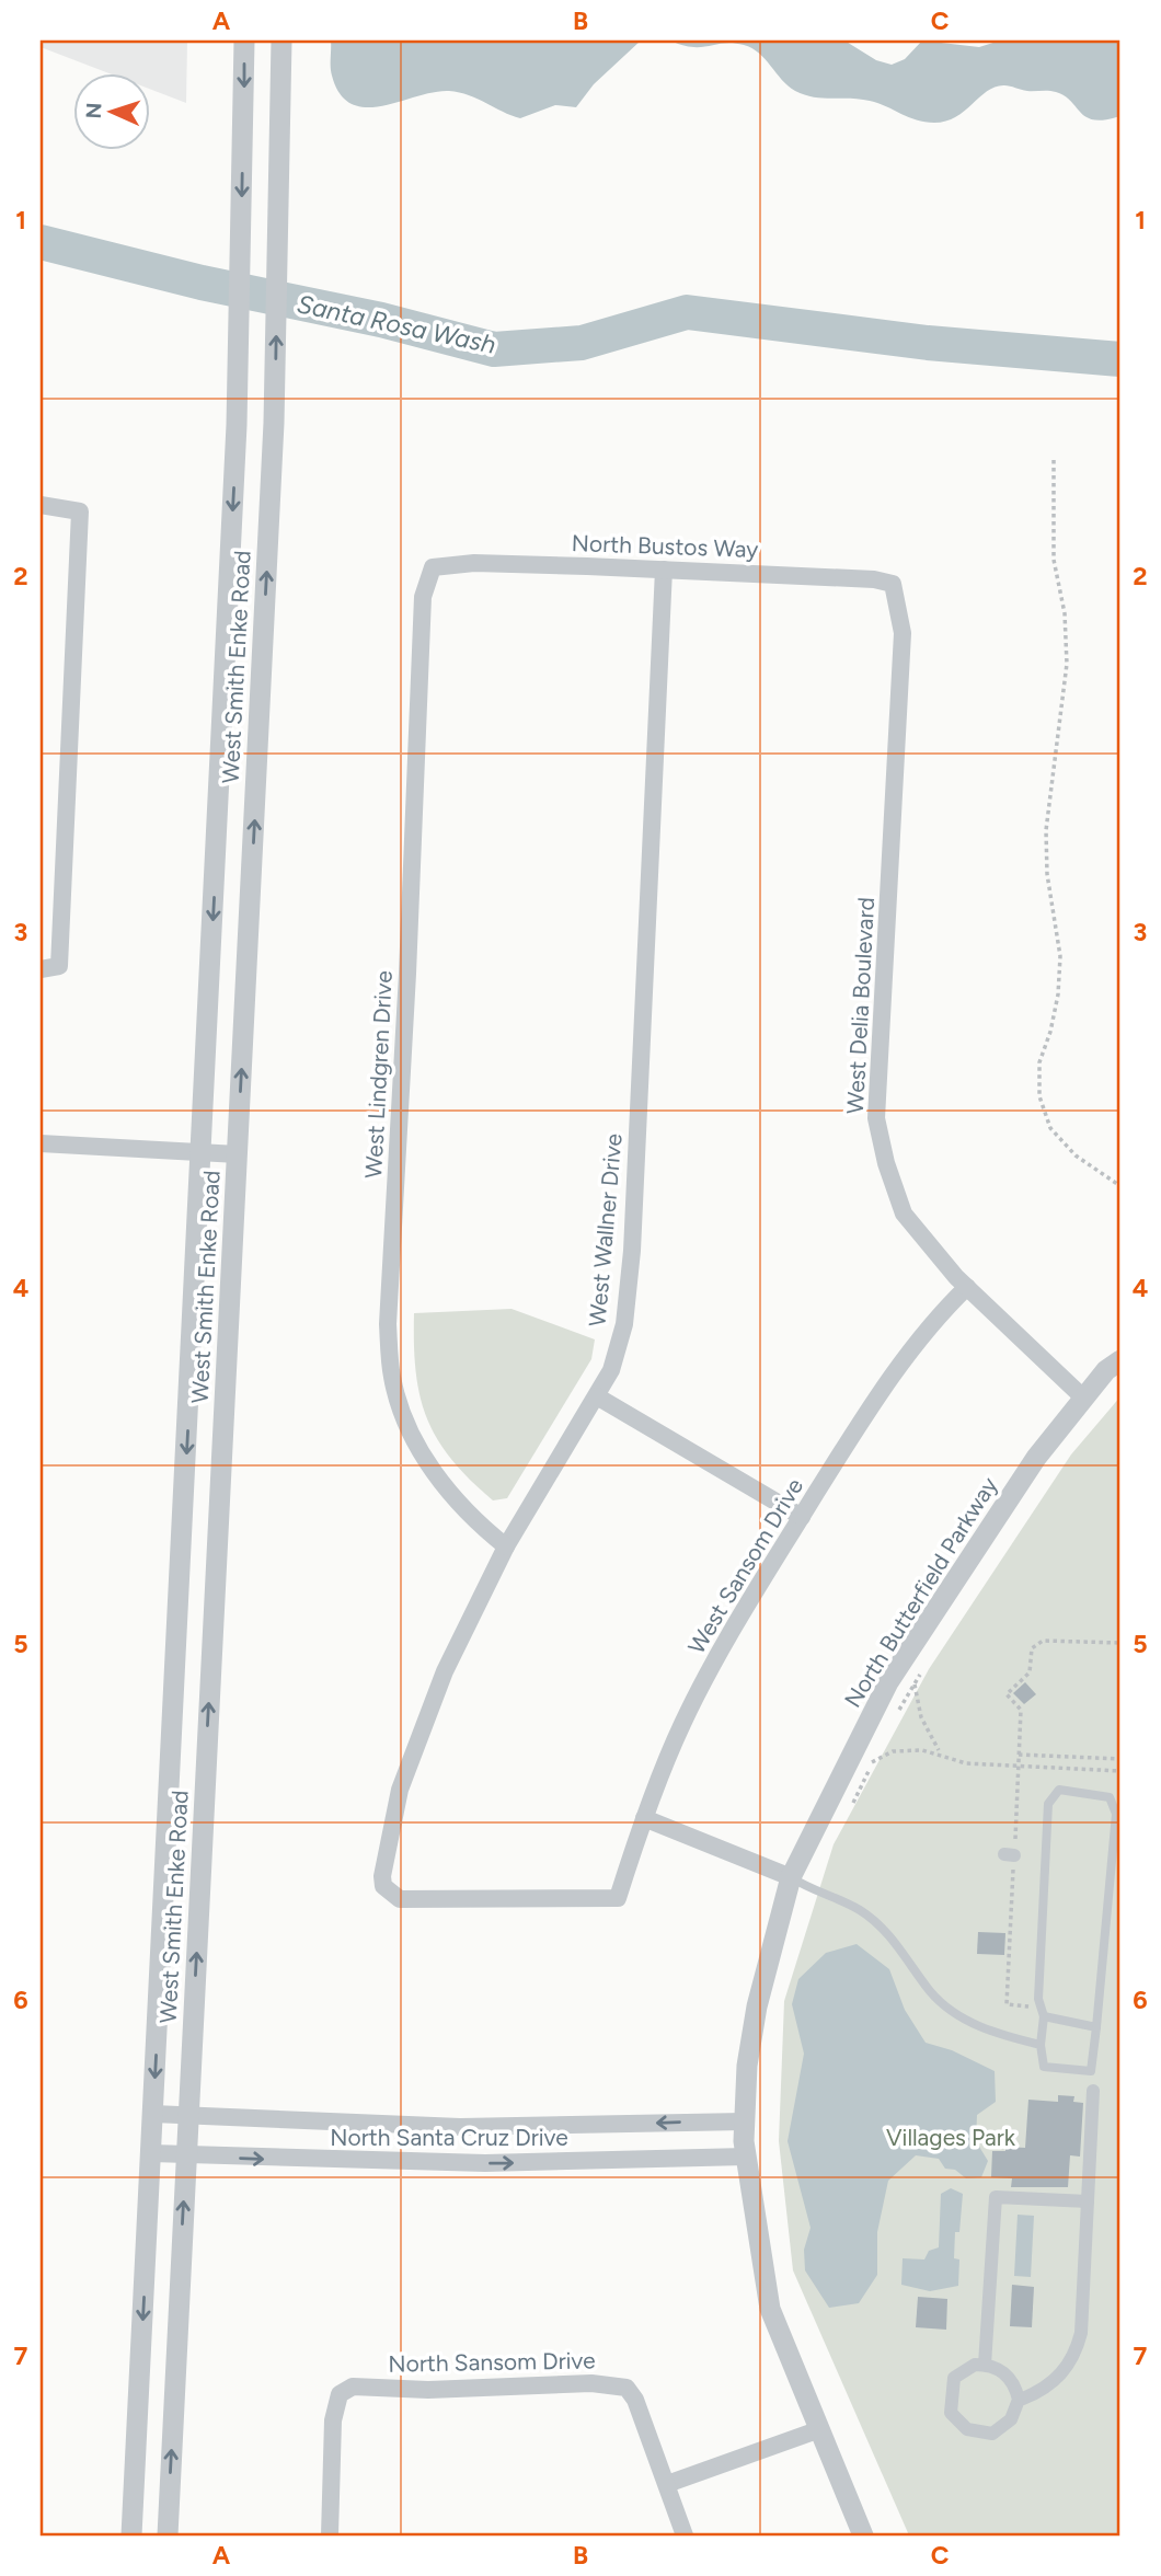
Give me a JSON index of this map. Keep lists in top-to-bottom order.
{
  "streets": {
    "street": [
      "North Bustos Way",
      "West Smith Enke Road",
      "West Delia Boulevard",
      "West Lindgren Drive",
      "West Wallner Drive",
      "West Sansom Drive",
      "North Butterfield Parkway",
      "North Santa Cruz Drive",
      "North Sansom Drive"
    ]
  },
  "crossings": [
    ["North Bustos Way", "West Delia Boulevard"],
    ["North Bustos Way", "West Lindgren Drive"],
    ["North Bustos Way", "West Wallner Drive"],
    ["West Smith Enke Road", "North Santa Cruz Drive"],
    ["West Delia Boulevard", "West Sansom Drive"],
    ["West Delia Boulevard", "North Butterfield Parkway"],
    ["West Lindgren Drive", "West Wallner Drive"],
    ["West Wallner Drive", "West Sansom Drive"],
    ["North Butterfield Parkway", "North Santa Cruz Drive"]
  ],
  "water": ["Santa Rosa Wash"],
  "parks": ["Villages Park"],
  "north": "left",
  "grid": {
    "columns": ["A", "B", "C"],
    "rows": [
      "1",
      "2",
      "3",
      "4",
      "5",
      "6",
      "7"
    ]
  }
}
